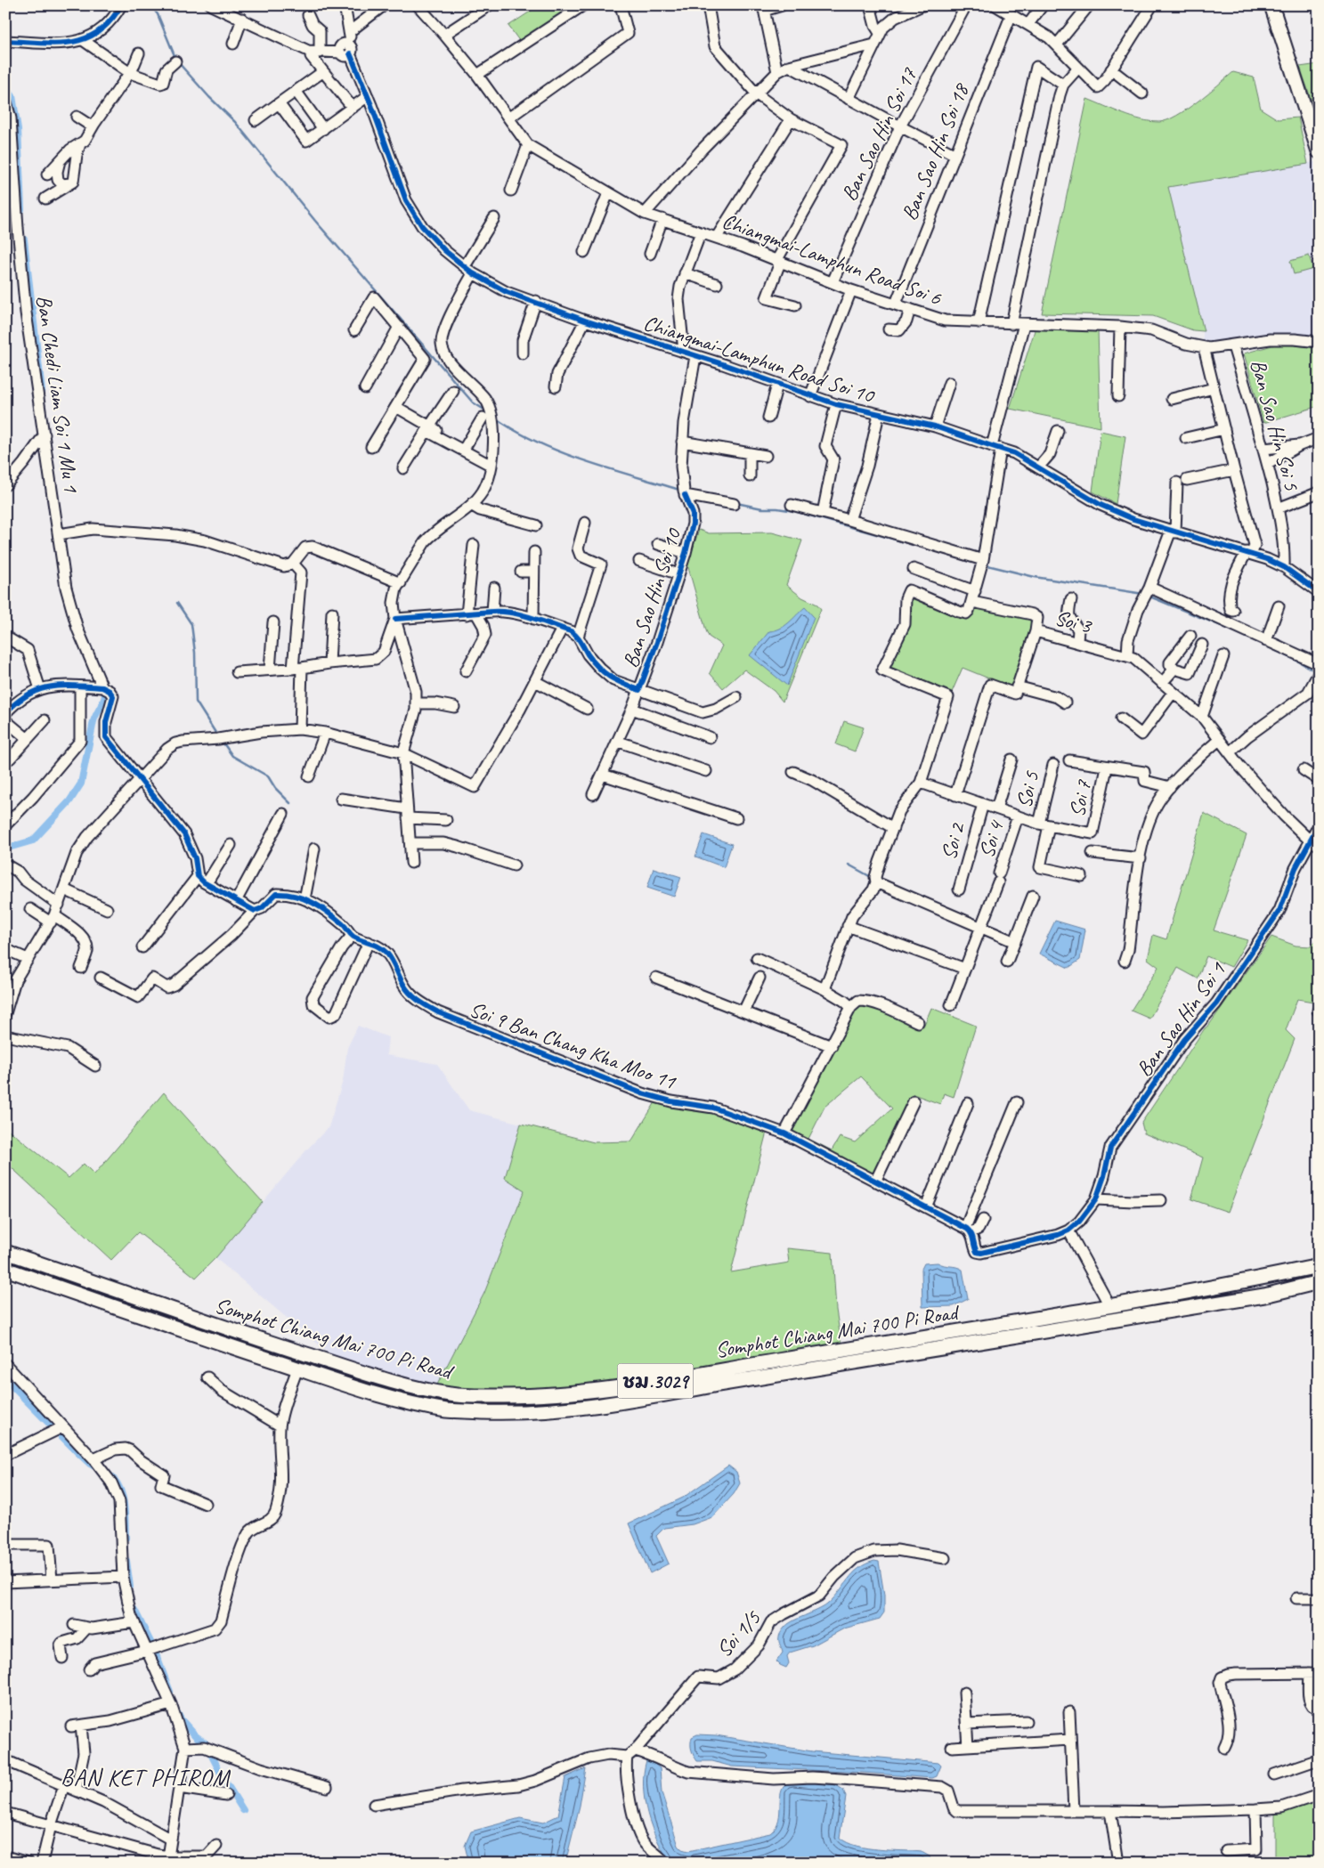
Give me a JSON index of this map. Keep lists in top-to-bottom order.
{
  "streets": {
    "main road": ["Somphot Chiang Mai 700 Pi Road", "ชม.3029"],
    "street": [
      "Ban Sao Hin Soi 17",
      "Ban Sao Hin Soi 18",
      "Chiangmai-Lamphun Road Soi 6",
      "Chiangmai-Lamphun Road Soi 10",
      "Ban Chedi Liam Soi 1 Mu 1",
      "Ban Sao Hin Soi 5",
      "Ban Sao Hin Soi 10",
      "Soi 3",
      "Soi 5",
      "Soi 7",
      "Soi 4",
      "Soi 2",
      "Ban Sao Hin Soi 1",
      "Soi 9 Ban Chang Kha Moo 11",
      "Soi 1/5"
    ]
  },
  "crossings": [
    ["Ban Sao Hin Soi 17", "Chiangmai-Lamphun Road Soi 6"],
    ["Ban Sao Hin Soi 18", "Chiangmai-Lamphun Road Soi 6"],
    ["Chiangmai-Lamphun Road Soi 6", "Ban Sao Hin Soi 5"],
    ["Chiangmai-Lamphun Road Soi 10", "Ban Sao Hin Soi 5"],
    ["Chiangmai-Lamphun Road Soi 10", "Ban Sao Hin Soi 10"],
    ["Soi 5", "Soi 7"]
  ],
  "districts": ["BAN KET PHIROM"]
}
